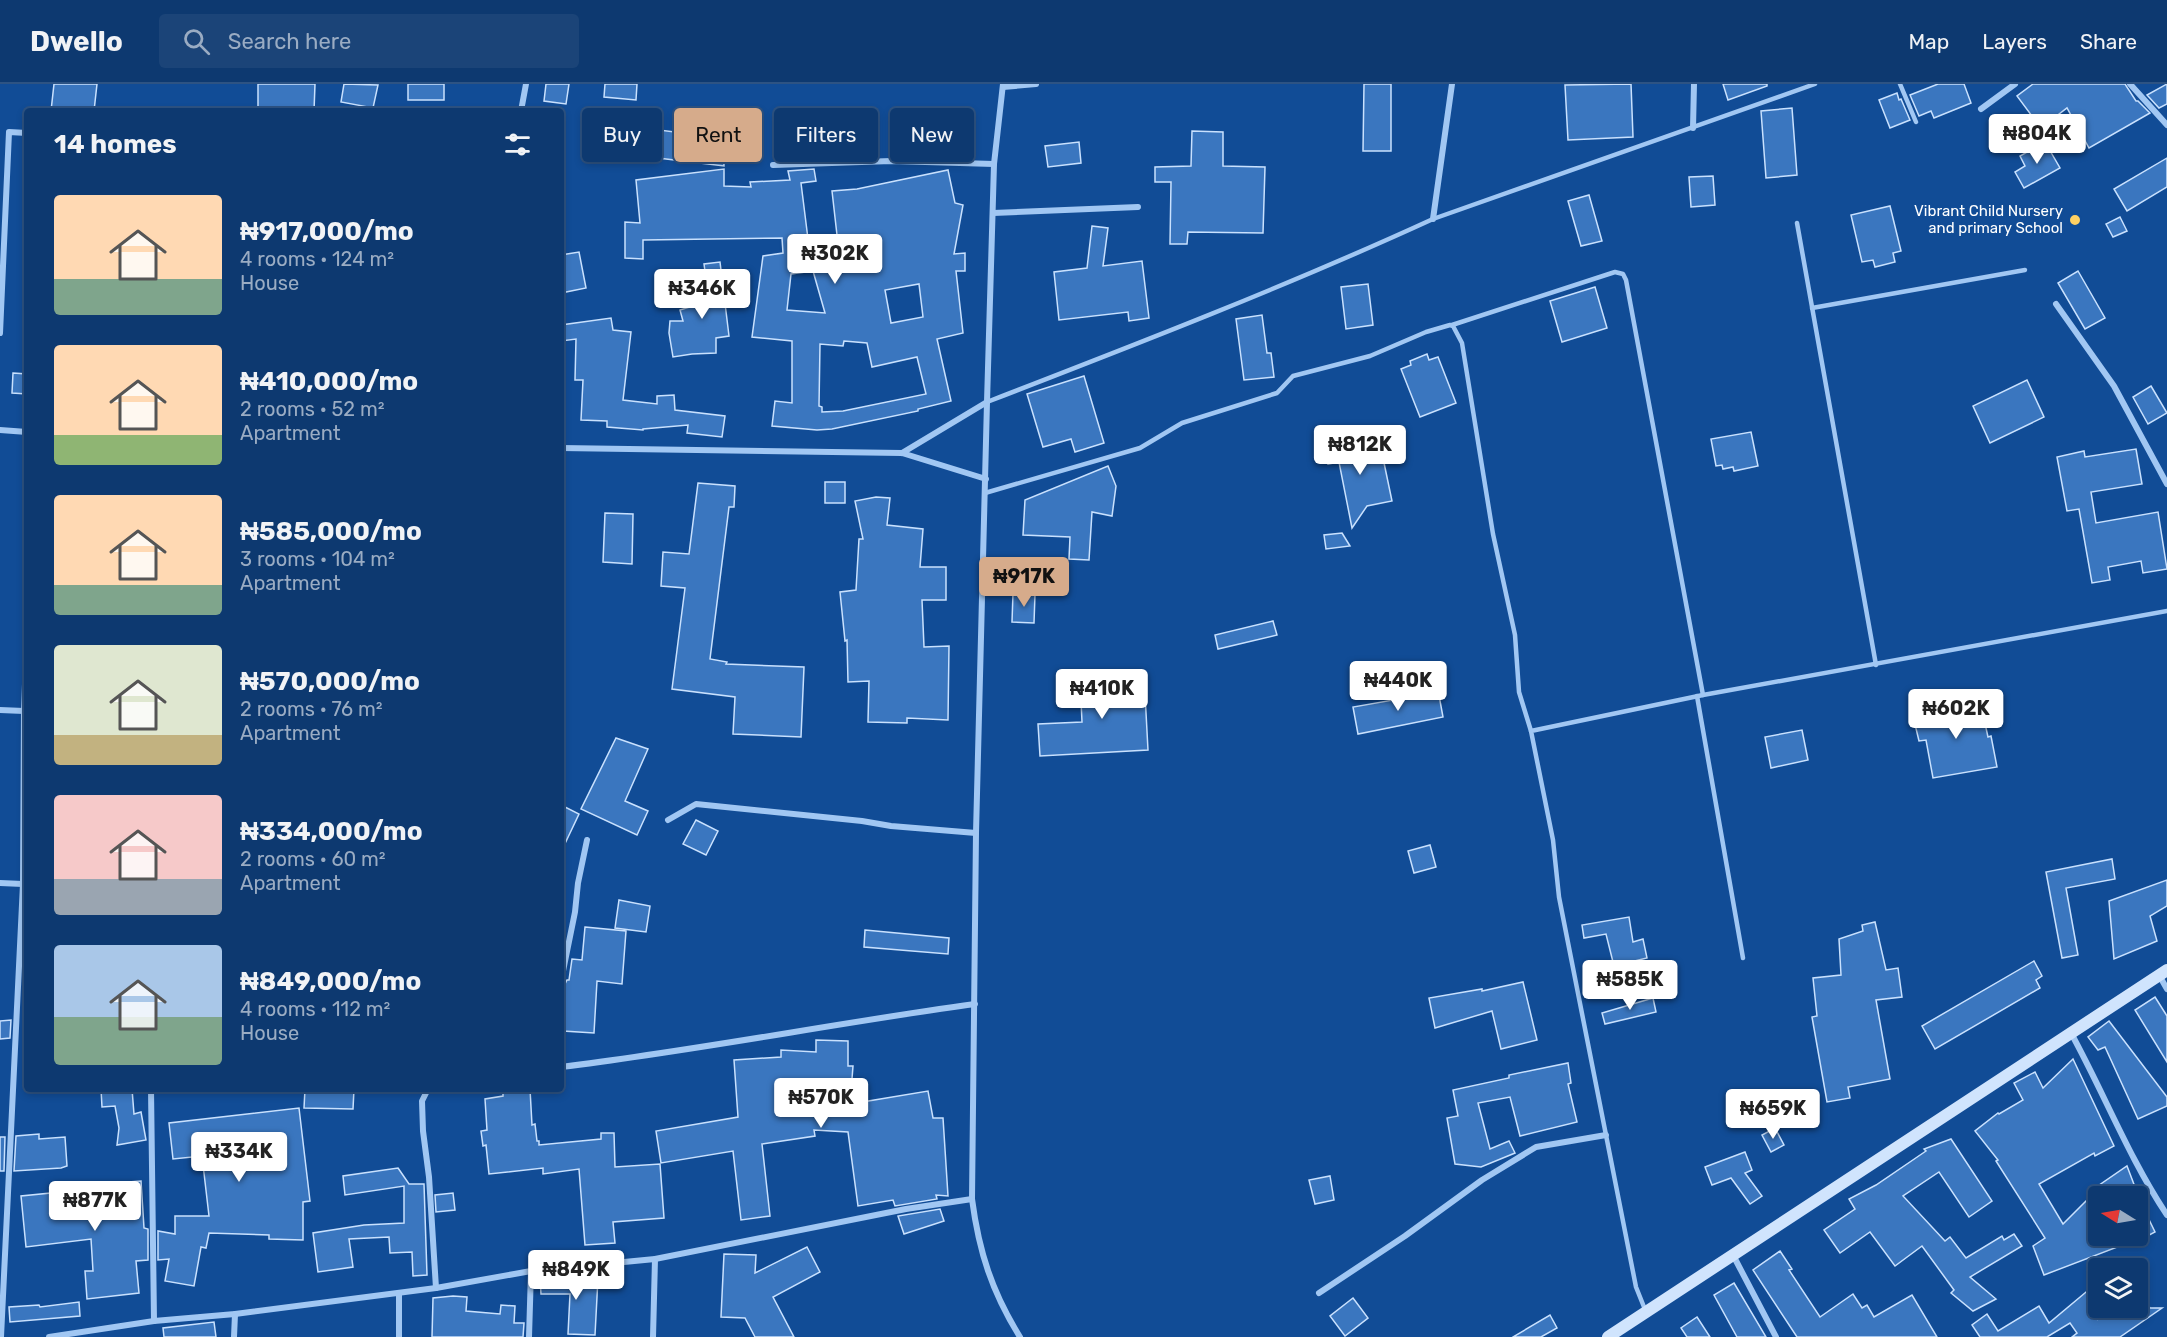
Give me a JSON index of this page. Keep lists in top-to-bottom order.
{
  "places": ["Vibrant Child Nursery and primary School"],
  "north": "left",
  "page": {
    "header": "Dwello",
    "search": "Search here",
    "nav": ["Map", "Layers", "Share"],
    "chip": [
      "Buy",
      "Rent",
      "Filters",
      "New"
    ],
    "heading": "14 homes",
    "price": [
      "₦804K",
      "₦302K",
      "₦346K",
      "₦812K",
      "₦917K",
      "₦440K",
      "₦410K",
      "₦602K",
      "₦585K",
      "₦570K",
      "₦659K",
      "₦334K",
      "₦877K",
      "₦849K"
    ],
    "list": [
      {
        "name": "₦917,000/mo",
        "note": "4 rooms · 124 m² · House"
      },
      {
        "name": "₦410,000/mo",
        "note": "2 rooms · 52 m² · Apartment"
      },
      {
        "name": "₦585,000/mo",
        "note": "3 rooms · 104 m² · Apartment"
      },
      {
        "name": "₦570,000/mo",
        "note": "2 rooms · 76 m² · Apartment"
      },
      {
        "name": "₦334,000/mo",
        "note": "2 rooms · 60 m² · Apartment"
      },
      {
        "name": "₦849,000/mo",
        "note": "4 rooms · 112 m² · House"
      }
    ]
  }
}
